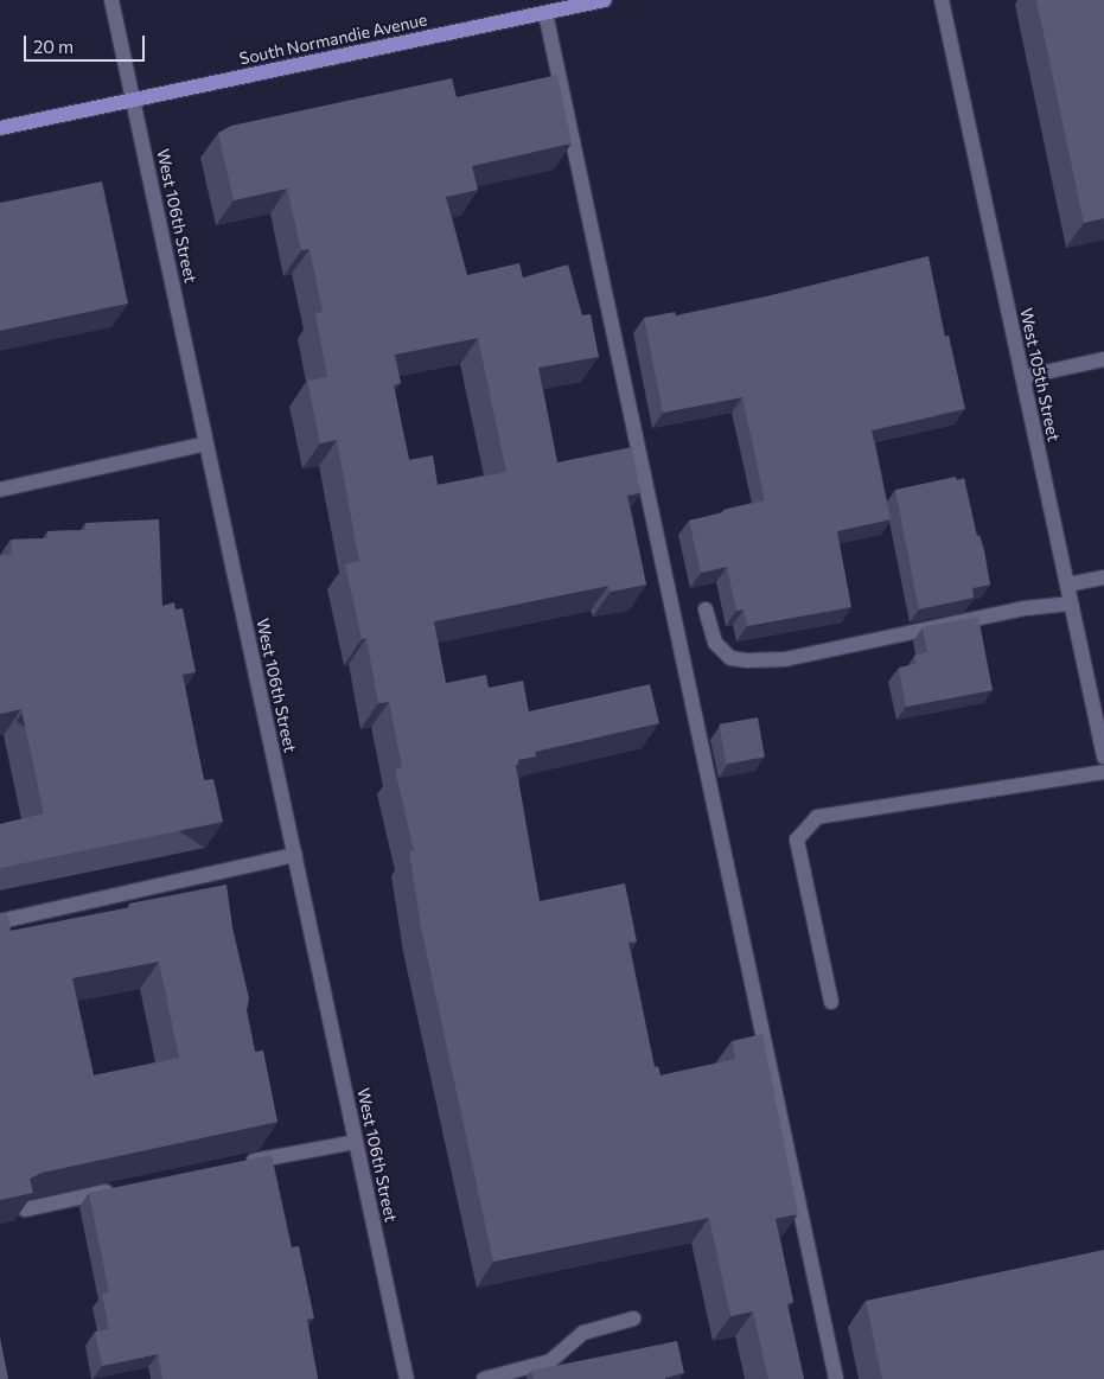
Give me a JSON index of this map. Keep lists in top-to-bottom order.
{
  "streets": {
    "main road": ["South Normandie Avenue"],
    "street": ["West 106th Street", "West 105th Street"]
  },
  "crossings": [
    ["South Normandie Avenue", "West 106th Street"]
  ],
  "scale_bar": "20 m"
}
